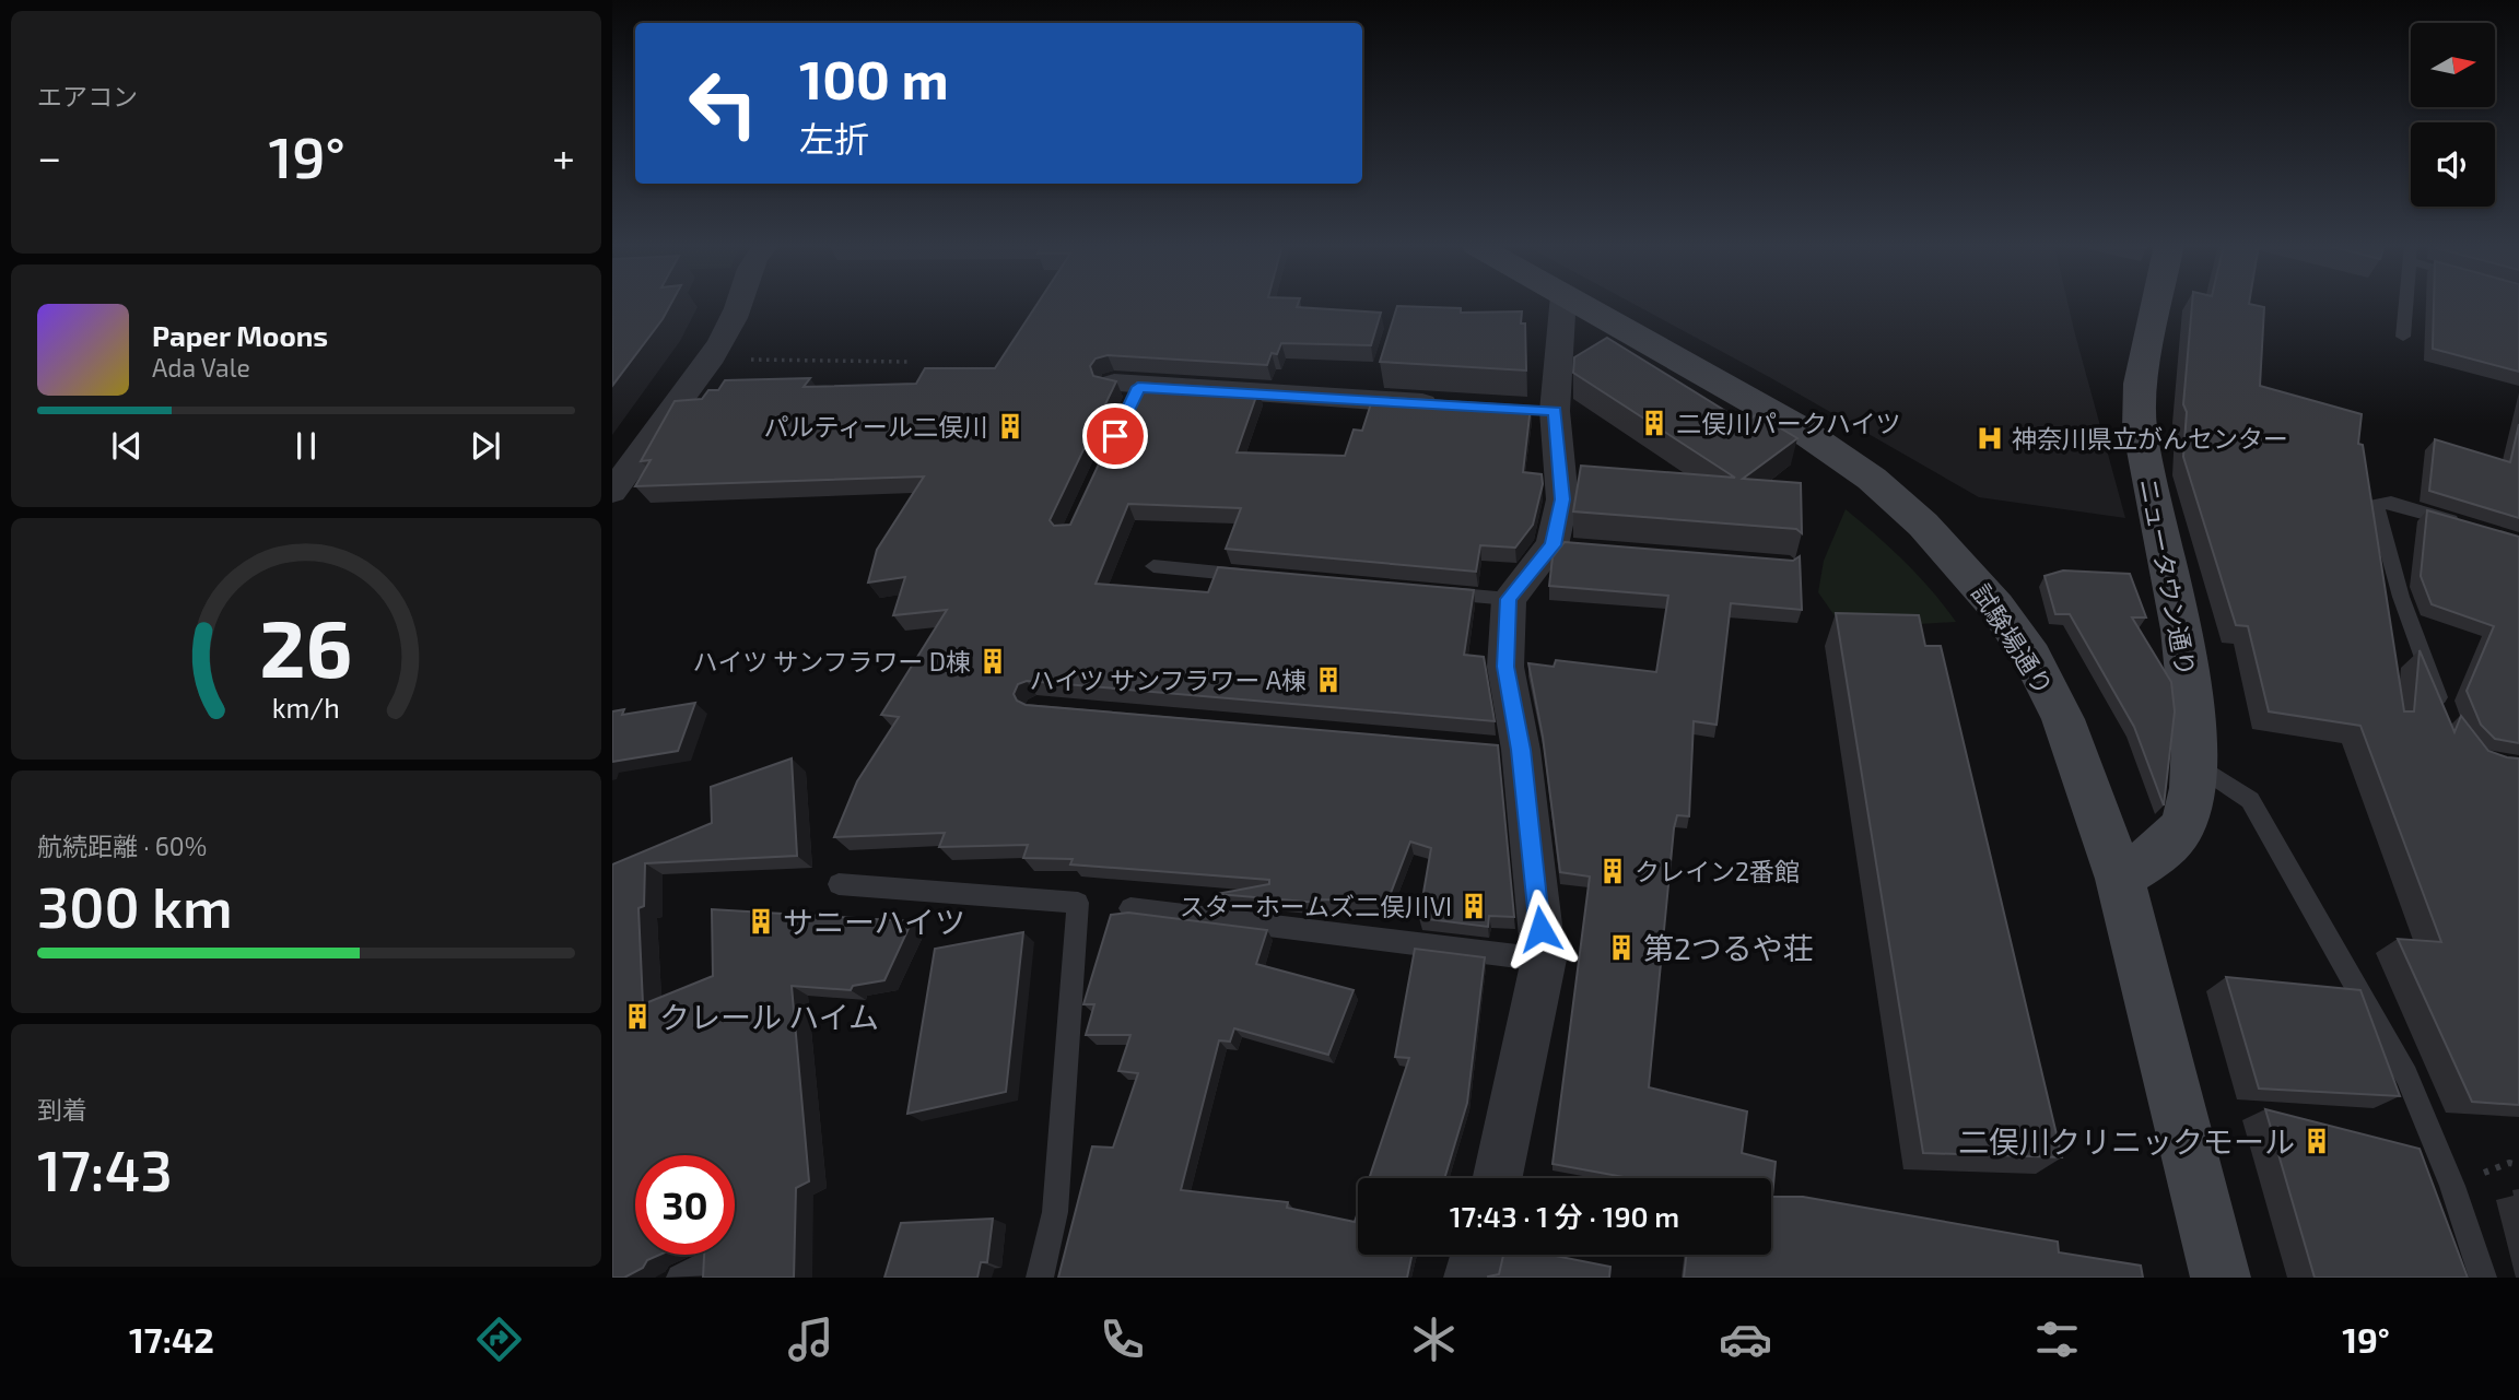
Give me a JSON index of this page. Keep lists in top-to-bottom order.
{
  "streets": {
    "street": ["ニュータウン通り", "試験場通り"]
  },
  "crossings": [
    ["ニュータウン通り", "試験場通り"]
  ],
  "places": {
    "building": [
      "二俣川パークハイツ",
      "パルティール二俣川",
      "ハイツ サンフラワー D棟",
      "ハイツ サンフラワー A棟",
      "クレイン2番館",
      "スターホームズ二俣川VI",
      "サニーハイツ",
      "第2つるや荘",
      "クレール ハイム",
      "二俣川クリニックモール"
    ],
    "hospital": ["神奈川県立がんセンター"]
  },
  "north": "right",
  "page": {
    "tile": [
      "エアコン",
      ["航続距離 · 60%", "300 km"],
      ["到着", "17:43"]
    ],
    "turn": ["100 m", "左折"],
    "heat": ["−", "19°", "+"],
    "song": ["Paper Moons", "Ada Vale"],
    "limit": "30",
    "trip": "17:43 · 1 分 · 190 m",
    "tabs": ["17:42", "19°"],
    "gauge": ["26", "km/h"]
  }
}
